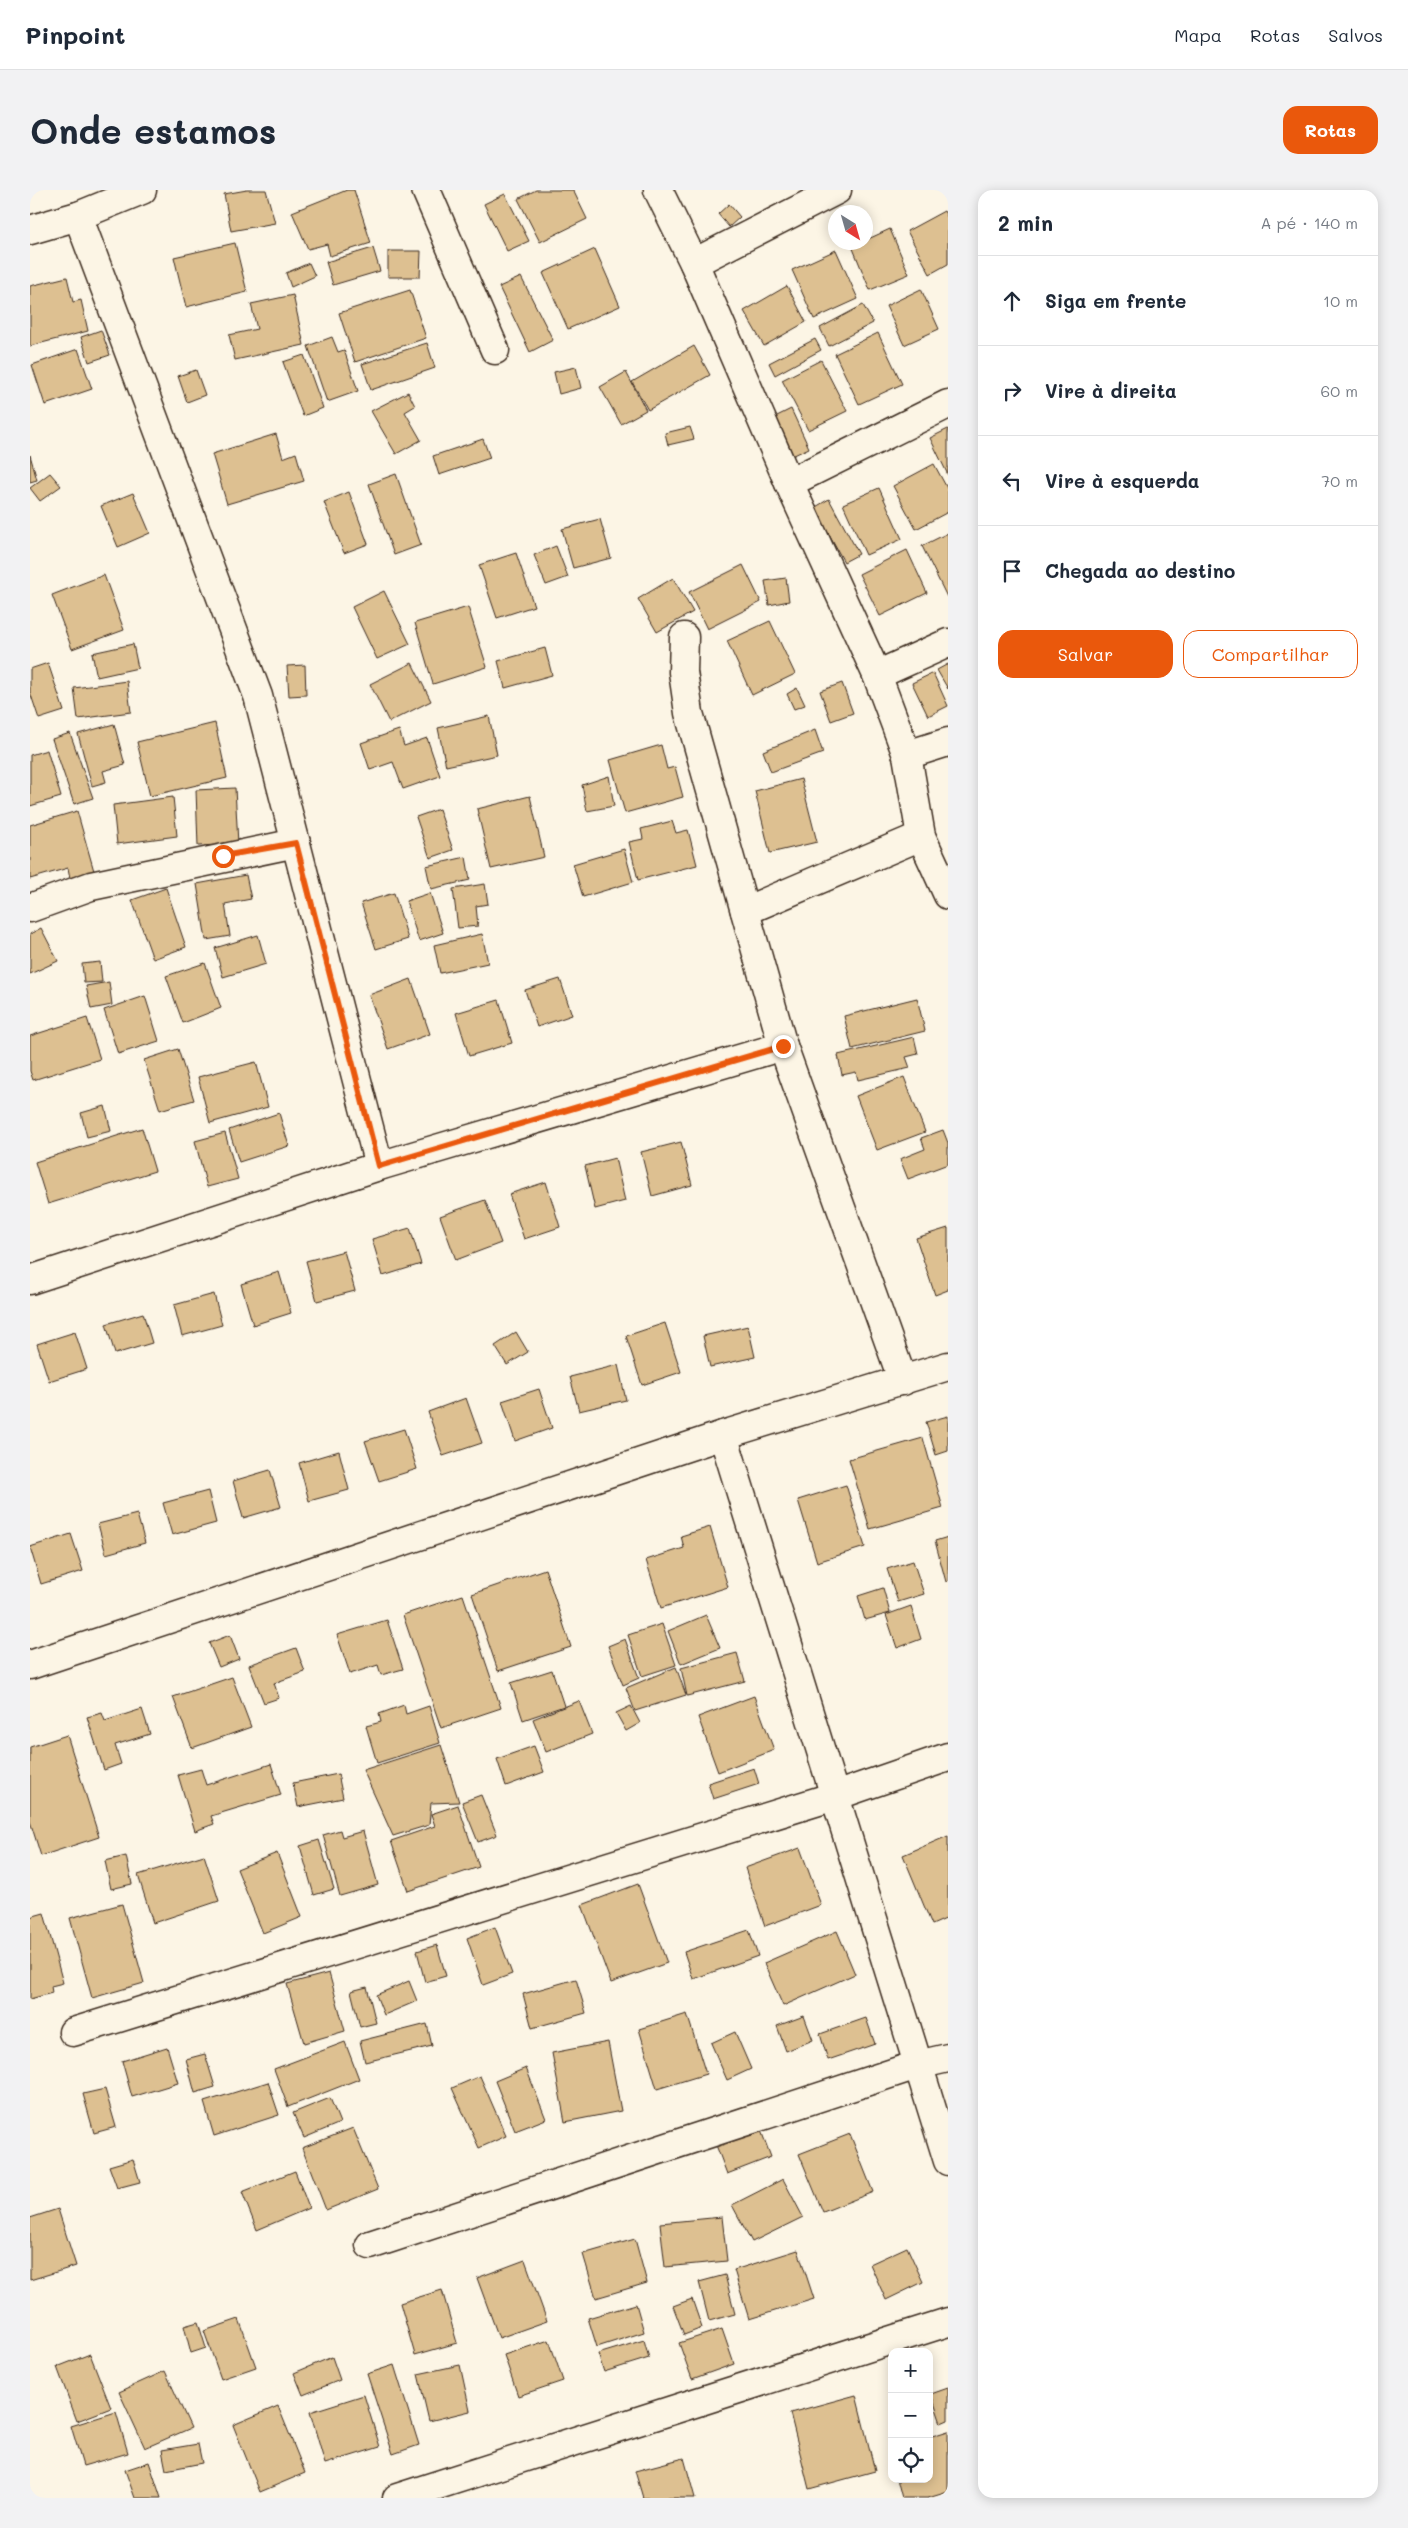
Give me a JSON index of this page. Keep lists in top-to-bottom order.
{
  "north": "bottom right",
  "page": {
    "header": "Pinpoint",
    "nav": ["Mapa", "Rotas", "Salvos"],
    "buttons": [
      "Rotas",
      ["Salvar", "Compartilhar"]
    ],
    "title": "Onde estamos",
    "heading": ["2 min", "A pé · 140 m"],
    "list": [
      ["Siga em frente", "10 m"],
      ["Vire à direita", "60 m"],
      ["Vire à esquerda", "70 m"],
      "Chegada ao destino"
    ],
    "map_buttons": ["+", "−"]
  }
}
